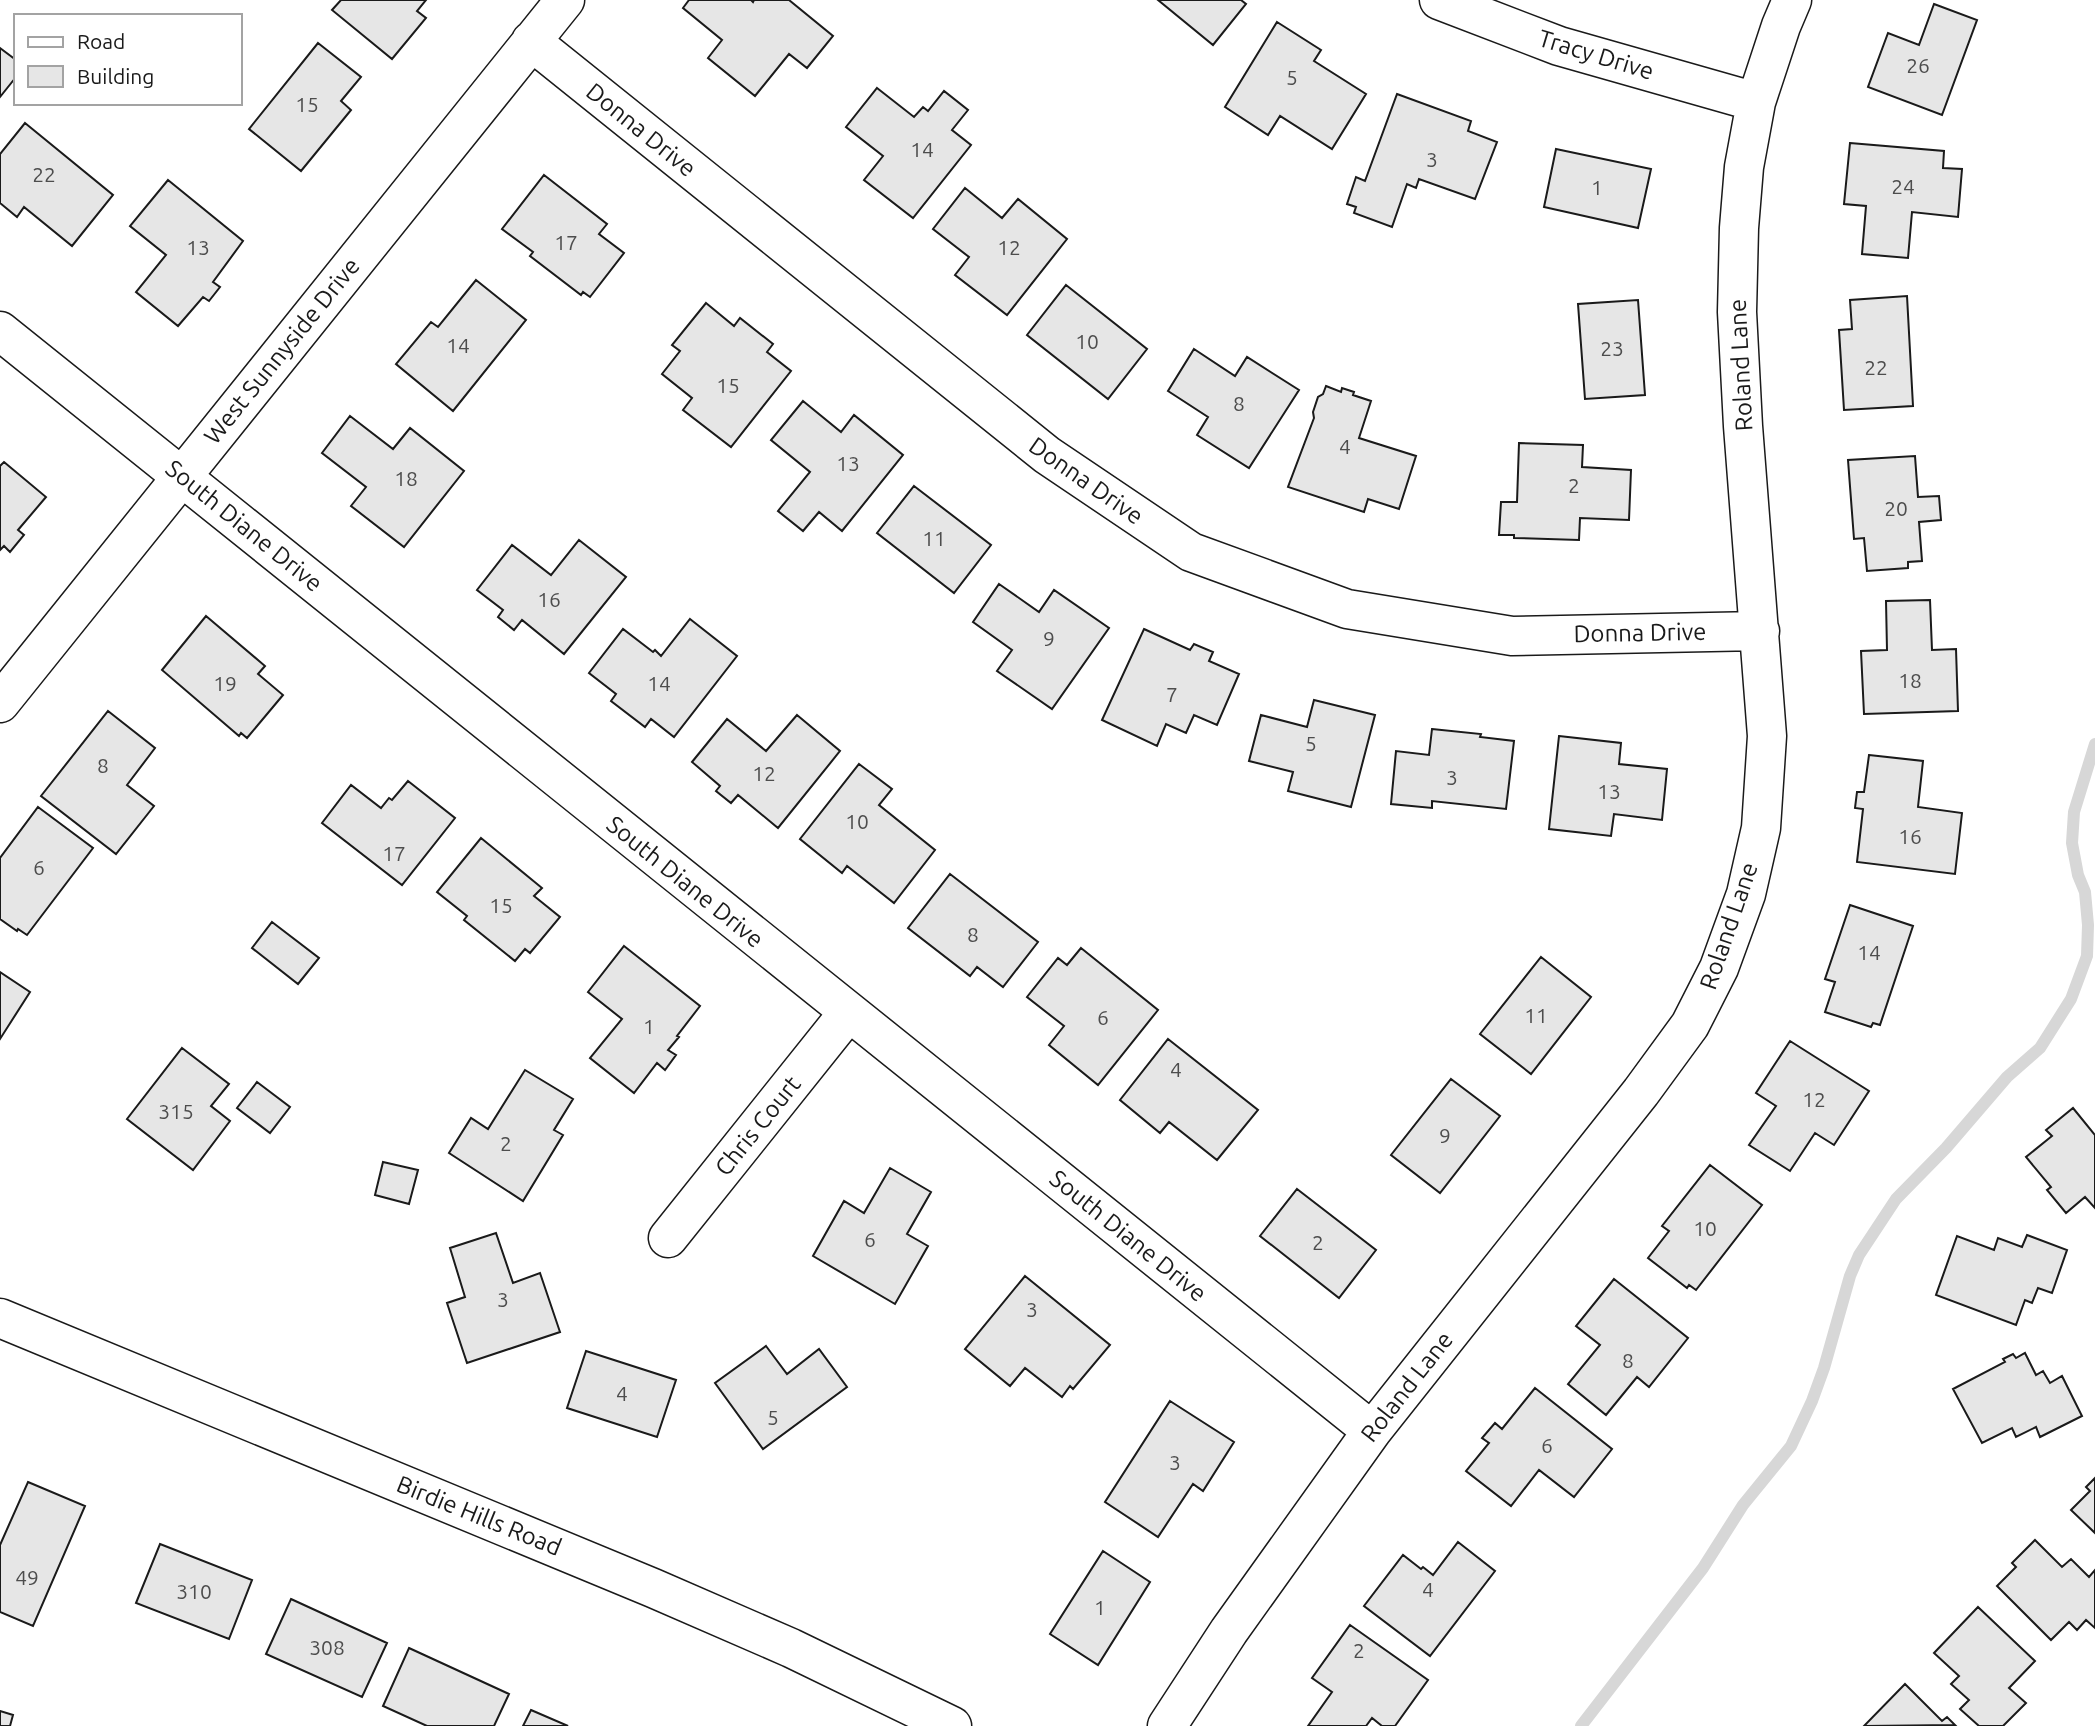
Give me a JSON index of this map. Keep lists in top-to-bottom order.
{
  "streets": {
    "street": [
      "Tracy Drive",
      "Donna Drive",
      "West Sunnyside Drive",
      "Roland Lane",
      "South Diane Drive",
      "Chris Court",
      "Birdie Hills Road"
    ]
  },
  "crossings": [
    ["Tracy Drive", "Roland Lane"],
    ["Donna Drive", "West Sunnyside Drive"],
    ["Donna Drive", "Roland Lane"],
    ["West Sunnyside Drive", "South Diane Drive"],
    ["Roland Lane", "South Diane Drive"],
    ["South Diane Drive", "Chris Court"]
  ],
  "house_numbers": [
    "26",
    "5",
    "15",
    "14",
    "3",
    "22",
    "24",
    "1",
    "17",
    "13",
    "12",
    "10",
    "14",
    "23",
    "22",
    "15",
    "8",
    "4",
    "13",
    "18",
    "2",
    "20",
    "11",
    "16",
    "9",
    "18",
    "19",
    "14",
    "7",
    "5",
    "8",
    "12",
    "3",
    "13",
    "10",
    "16",
    "17",
    "6",
    "15",
    "8",
    "14",
    "11",
    "6",
    "1",
    "4",
    "12",
    "315",
    "9",
    "2",
    "10",
    "6",
    "2",
    "3",
    "3",
    "8",
    "4",
    "5",
    "6",
    "3",
    "49",
    "4",
    "310",
    "1",
    "308",
    "2"
  ],
  "legend": ["Road", "Building"]
}
